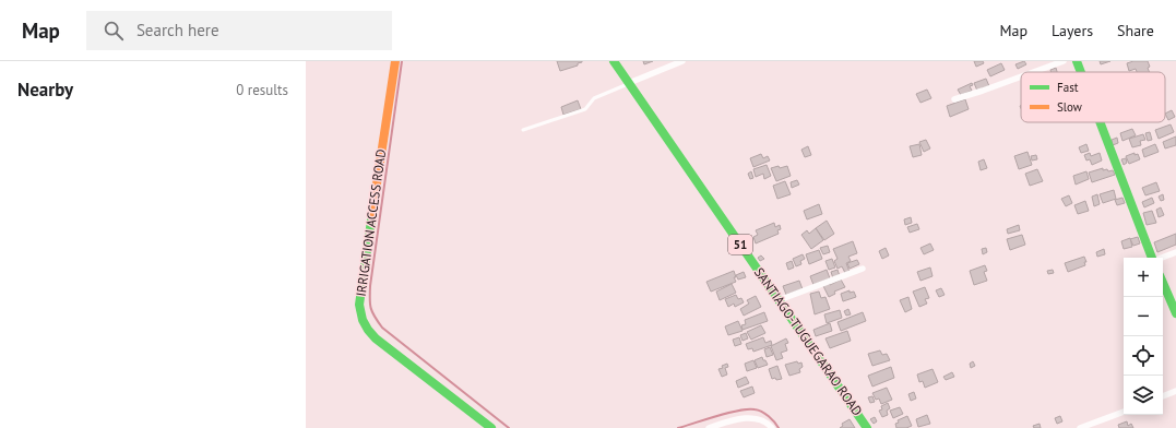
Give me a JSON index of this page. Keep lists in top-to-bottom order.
{
  "streets": {
    "main road": ["IRRIGATION ACCESS ROAD", "51", "SANTIAGO-TUGUEGARAO ROAD"]
  },
  "legend": ["Fast", "Slow"],
  "page": {
    "header": "Map",
    "search": "Search here",
    "nav": ["Map", "Layers", "Share"],
    "heading": ["Nearby", "0 results"],
    "map_buttons": ["+", "−"]
  }
}
